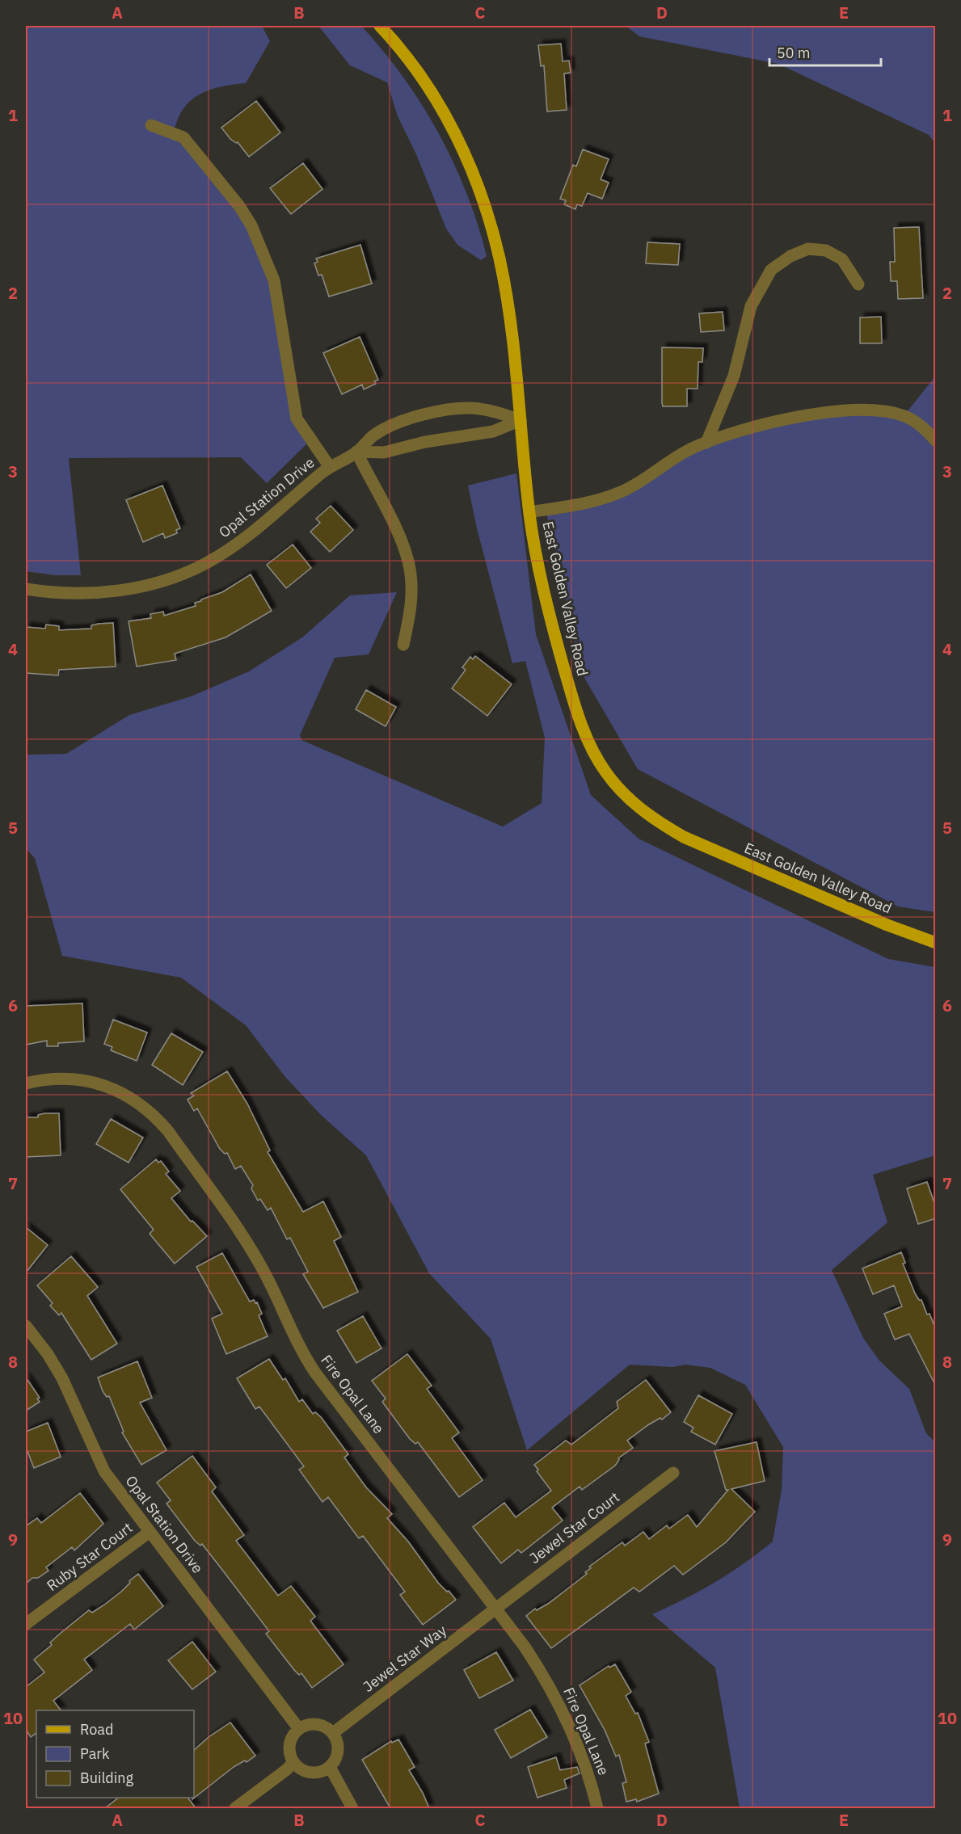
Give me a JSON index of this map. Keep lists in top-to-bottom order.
{
  "streets": {
    "main road": ["East Golden Valley Road"],
    "street": [
      "Opal Station Drive",
      "Fire Opal Lane",
      "Jewel Star Court",
      "Ruby Star Court",
      "Jewel Star Way"
    ]
  },
  "crossings": [
    ["Opal Station Drive", "East Golden Valley Road"],
    ["Opal Station Drive", "Ruby Star Court"],
    ["Opal Station Drive", "Jewel Star Way"],
    ["Fire Opal Lane", "Jewel Star Court"],
    ["Fire Opal Lane", "Jewel Star Way"],
    ["Jewel Star Court", "Jewel Star Way"]
  ],
  "legend": ["Road", "Park", "Building"],
  "scale_bar": "50 m",
  "grid": {
    "columns": [
      "A",
      "B",
      "C",
      "D",
      "E"
    ],
    "rows": [
      "1",
      "2",
      "3",
      "4",
      "5",
      "6",
      "7",
      "8",
      "9",
      "10"
    ]
  }
}
